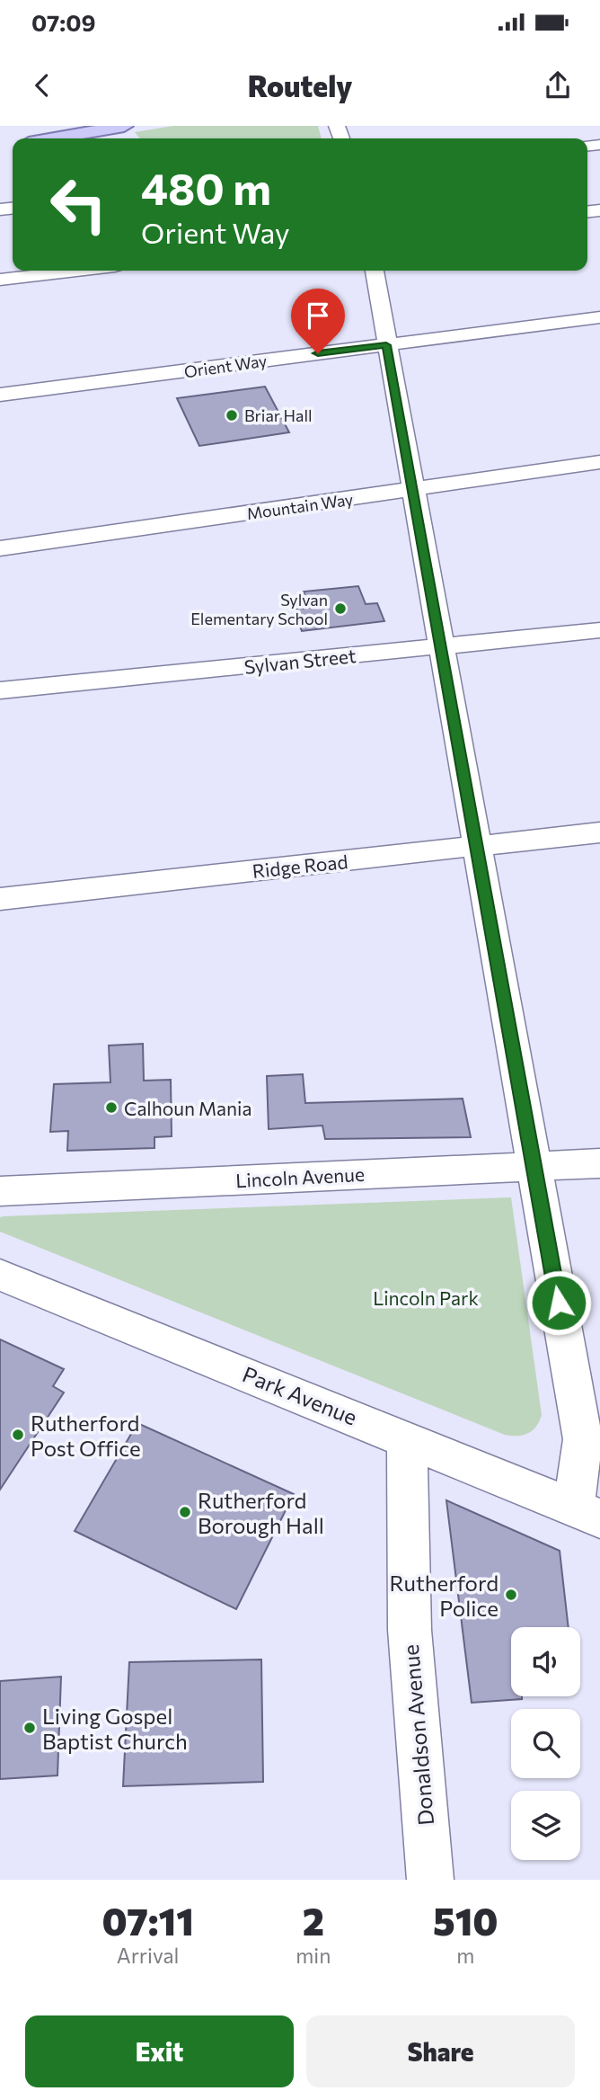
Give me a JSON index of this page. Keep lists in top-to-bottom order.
{
  "streets": {
    "street": [
      "Orient Way",
      "Mountain Way",
      "Sylvan Street",
      "Ridge Road",
      "Lincoln Avenue",
      "Park Avenue",
      "Donaldson Avenue"
    ]
  },
  "crossings": [
    ["Park Avenue", "Donaldson Avenue"]
  ],
  "parks": ["Lincoln Park"],
  "places": [
    "Briar Hall",
    "Sylvan Elementary School",
    "Calhoun Mania",
    "Rutherford Post Office",
    "Rutherford Borough Hall",
    "Rutherford Police",
    "Living Gospel Baptist Church"
  ],
  "page": {
    "status": "07:09",
    "header": "Routely",
    "turn": ["480 m", "Orient Way"],
    "eta": [
      "07:11",
      "Arrival",
      "2",
      "min",
      "510",
      "m"
    ],
    "buttons": ["Exit", "Share"]
  }
}
